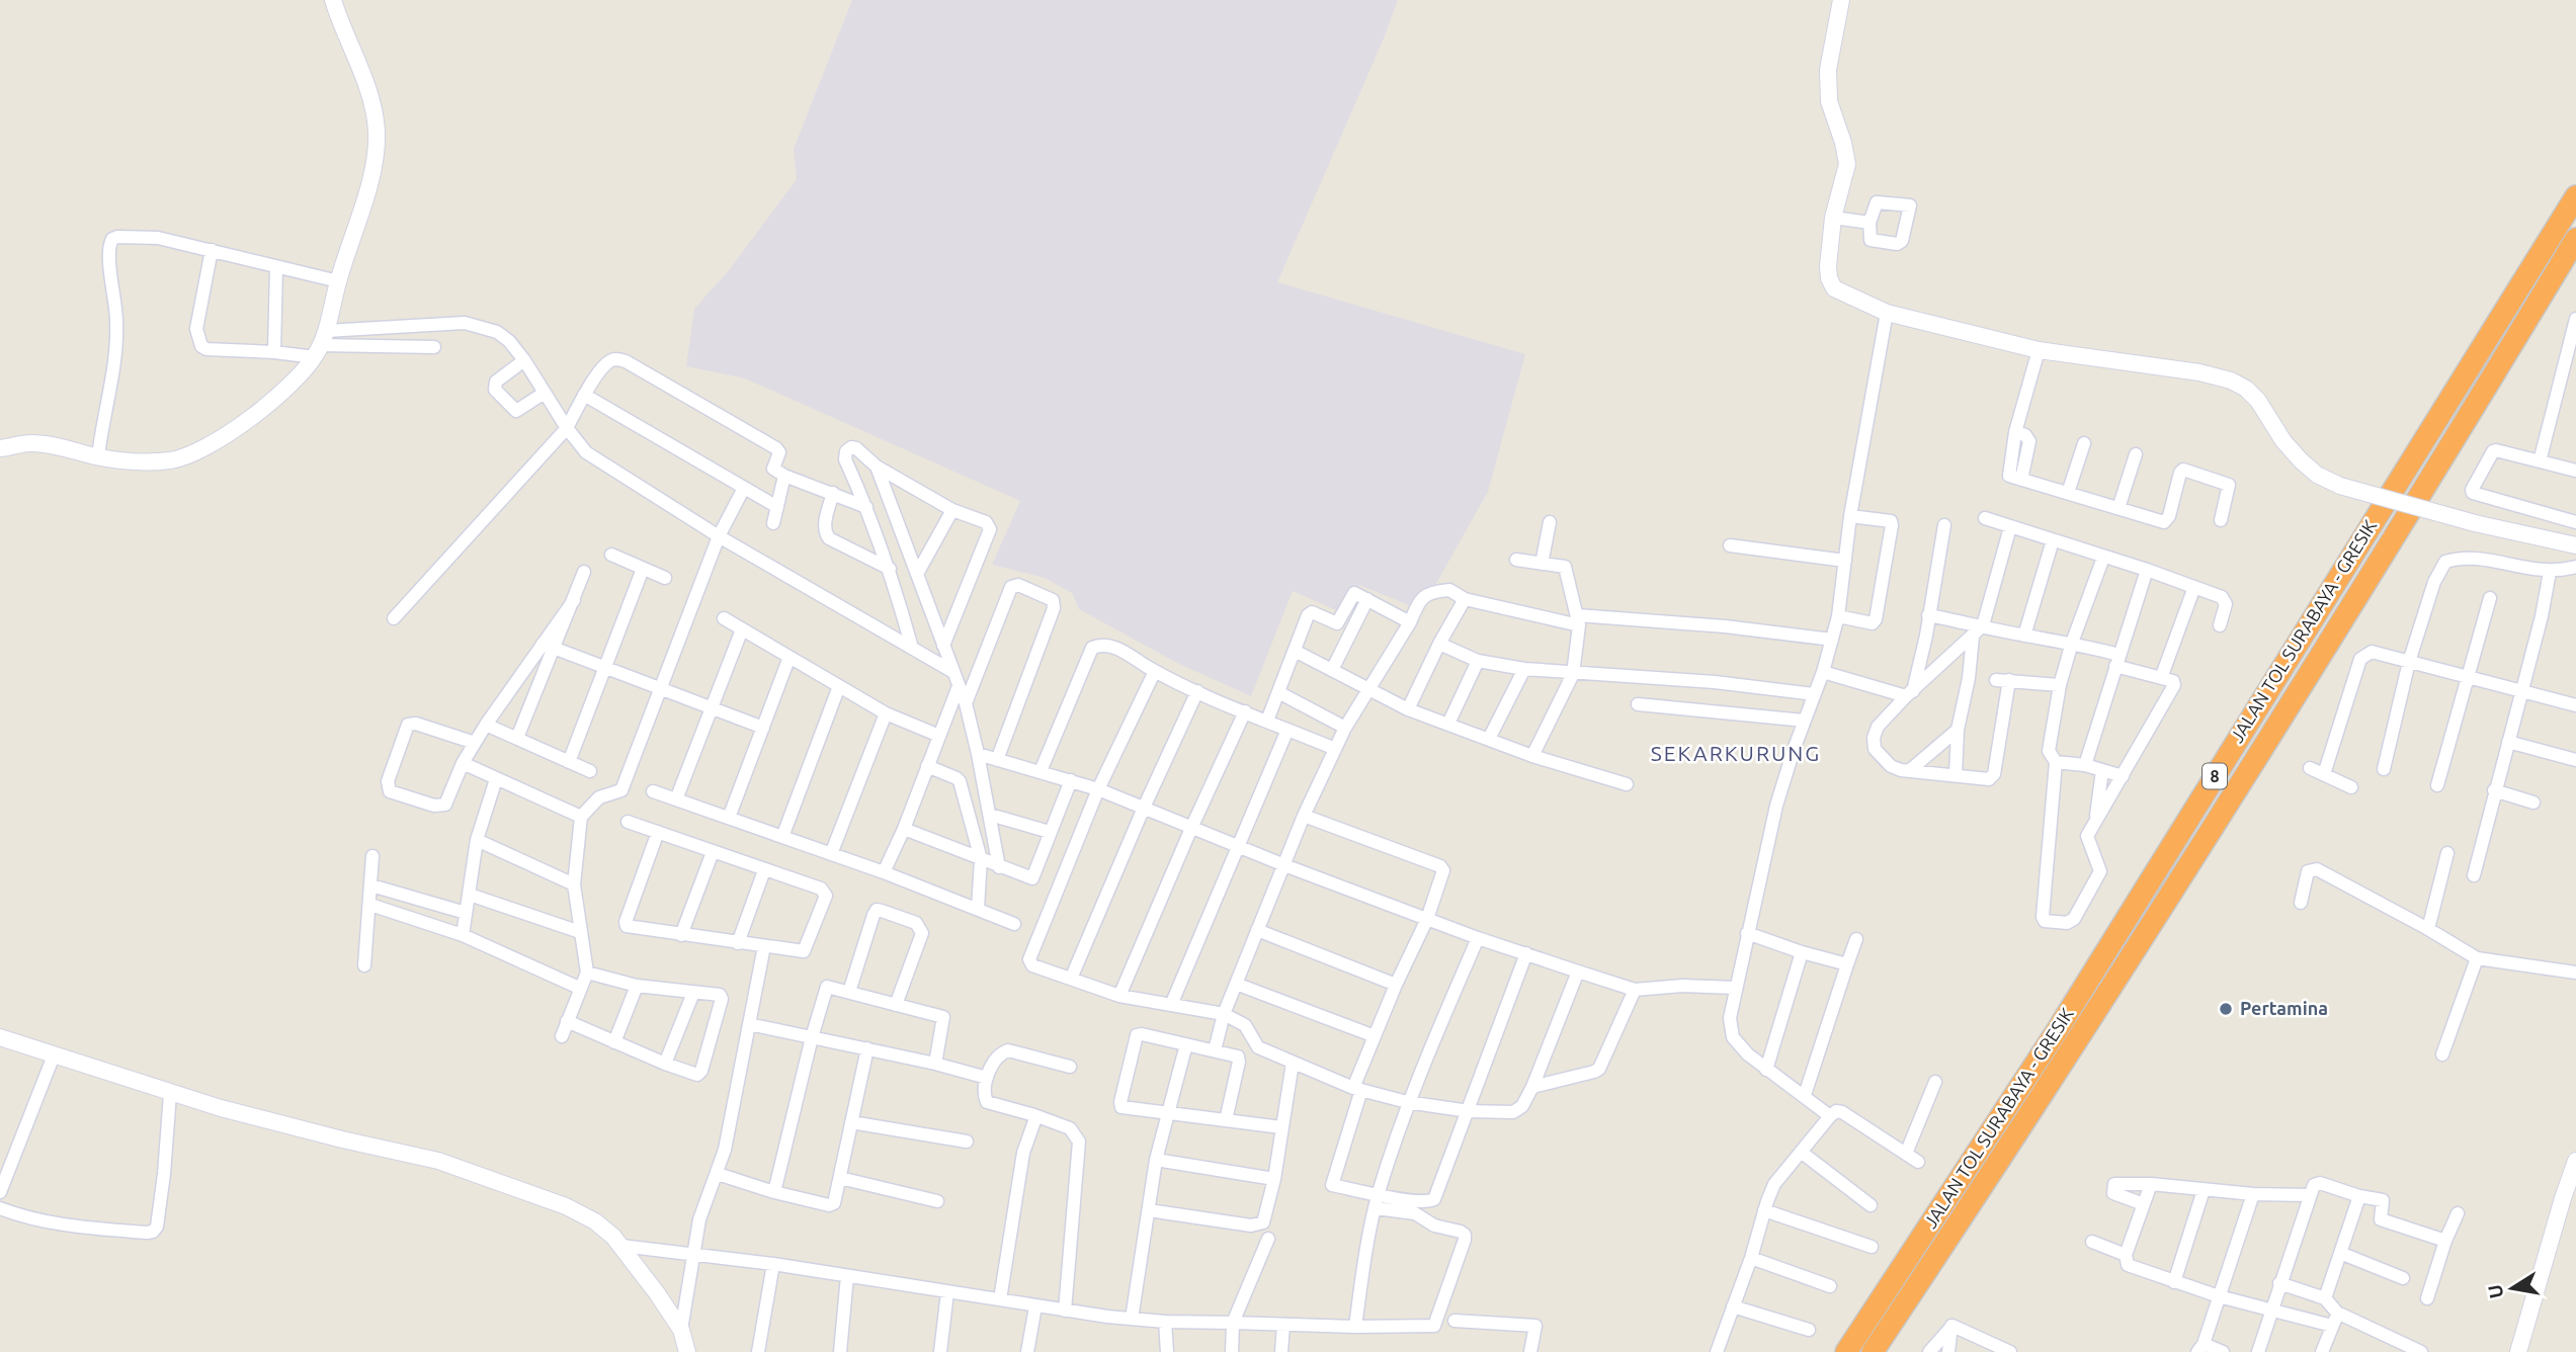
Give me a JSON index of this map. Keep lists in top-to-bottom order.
{
  "streets": {
    "highway": ["JALAN TOL SURABAYA - GRESIK", "8"]
  },
  "districts": ["SEKARKURUNG"],
  "places": ["Pertamina"],
  "north": "left"
}
